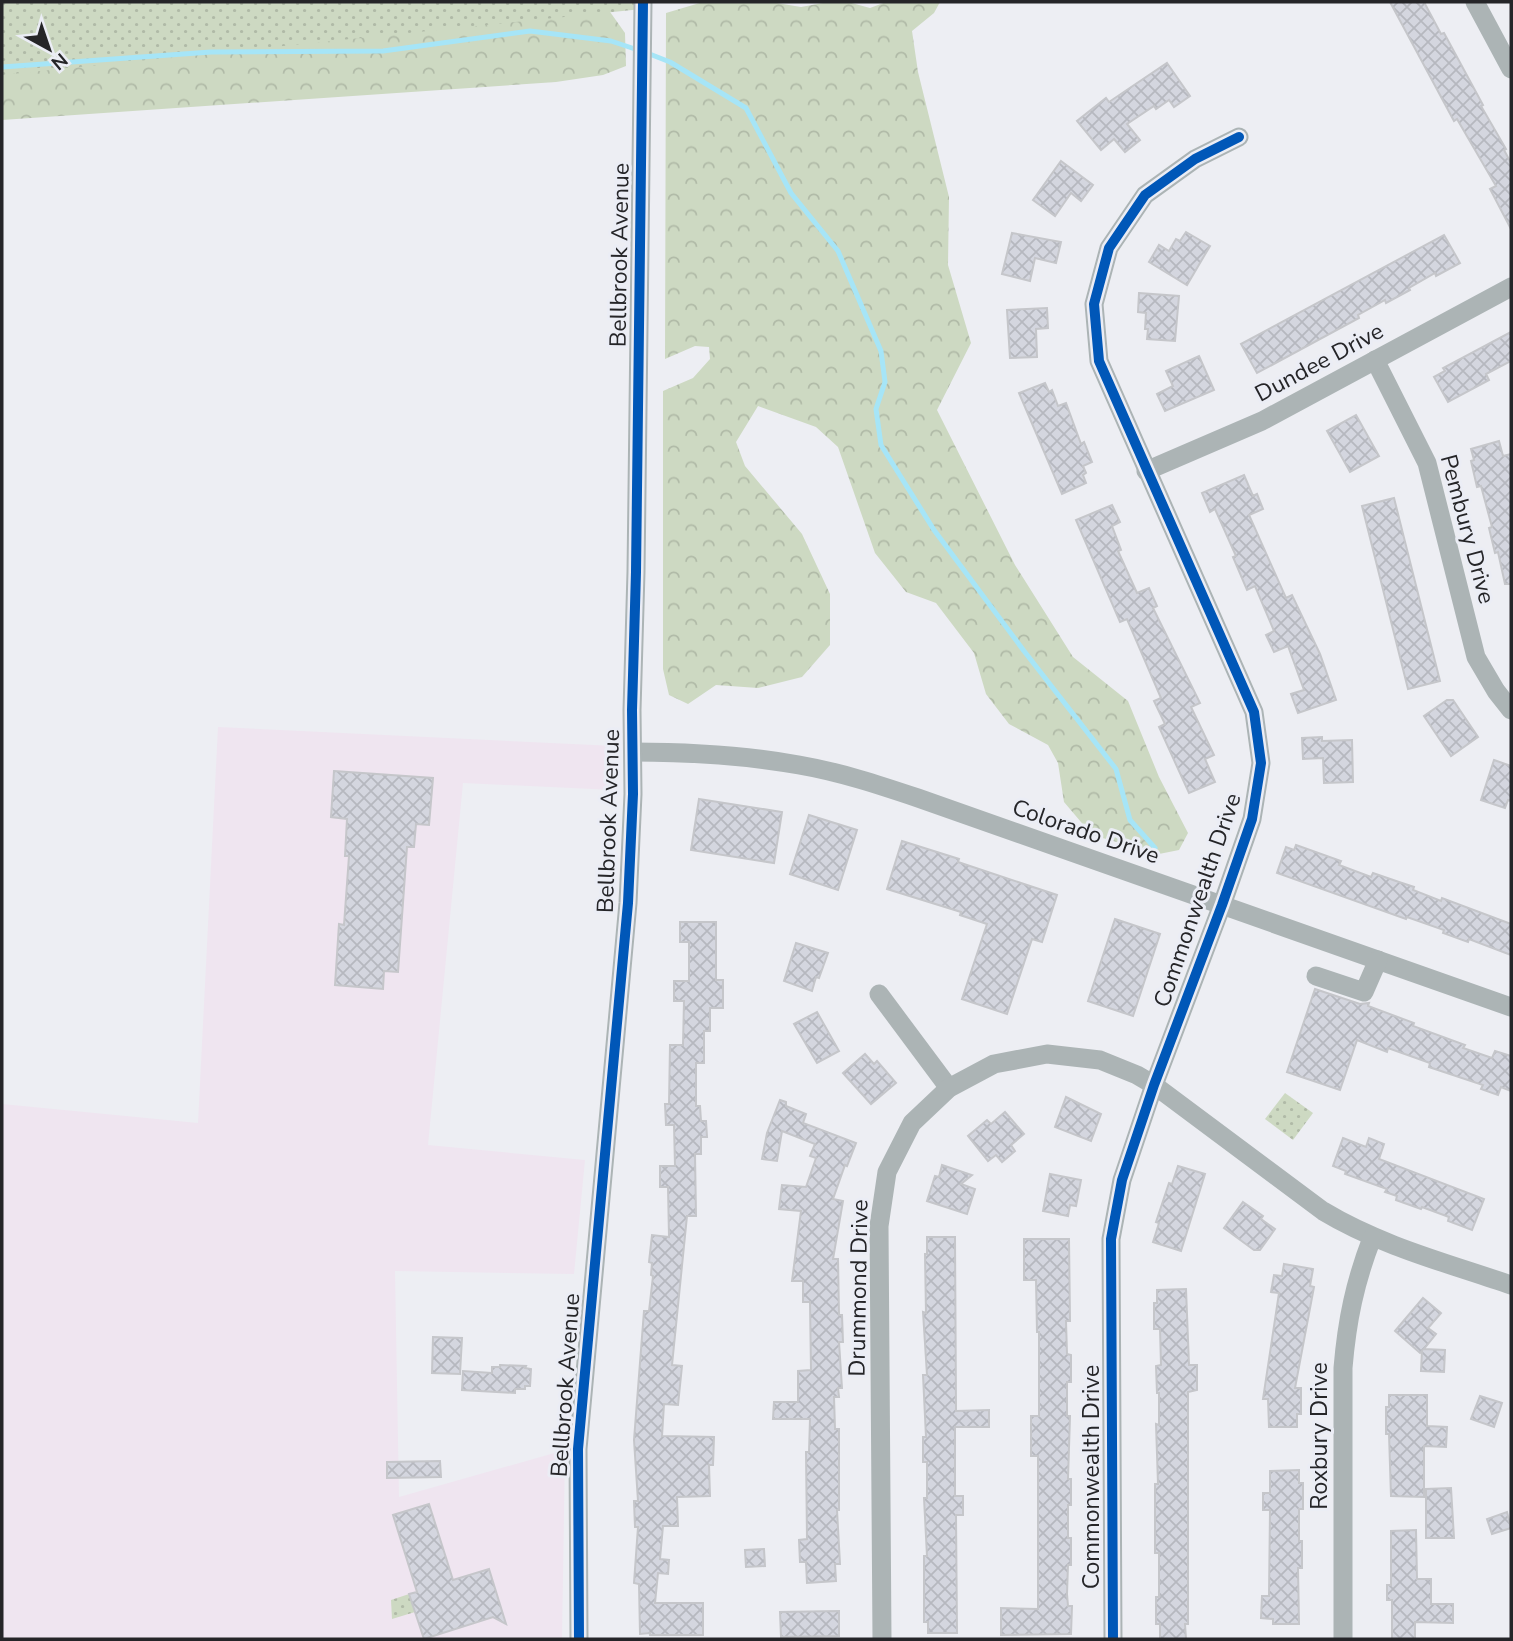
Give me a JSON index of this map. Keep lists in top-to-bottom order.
{
  "streets": {
    "street": [
      "Bellbrook Avenue",
      "Dundee Drive",
      "Pembury Drive",
      "Colorado Drive",
      "Commonwealth Drive",
      "Drummond Drive",
      "Roxbury Drive"
    ]
  },
  "crossings": [
    ["Bellbrook Avenue", "Colorado Drive"],
    ["Dundee Drive", "Pembury Drive"],
    ["Dundee Drive", "Commonwealth Drive"],
    ["Colorado Drive", "Commonwealth Drive"],
    ["Commonwealth Drive", "Drummond Drive"],
    ["Drummond Drive", "Roxbury Drive"]
  ],
  "north": "bottom right"
}
